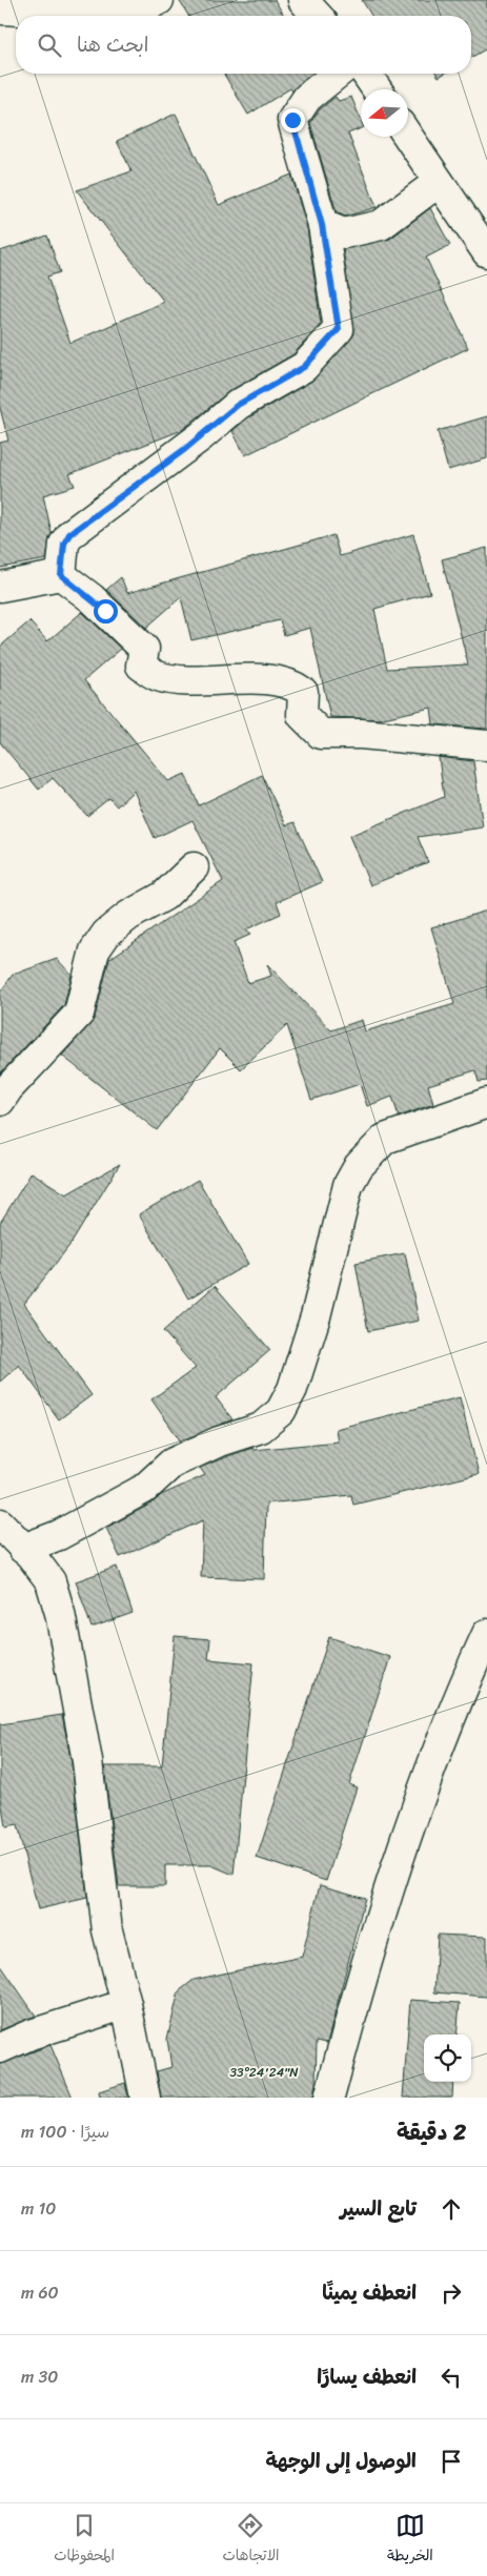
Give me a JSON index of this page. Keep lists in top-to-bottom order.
{
  "north": "left",
  "page": {
    "search": "ابحث هنا",
    "heading": ["2 دقيقة", "سيرًا · 100 m"],
    "list": [
      ["تابع السير", "10 m"],
      ["انعطف يمينًا", "60 m"],
      ["انعطف يسارًا", "30 m"],
      "الوصول إلى الوجهة"
    ],
    "nav": ["الخريطة", "الاتجاهات", "المحفوظات"]
  },
  "coordinates": ["33°24'24\"N"]
}
